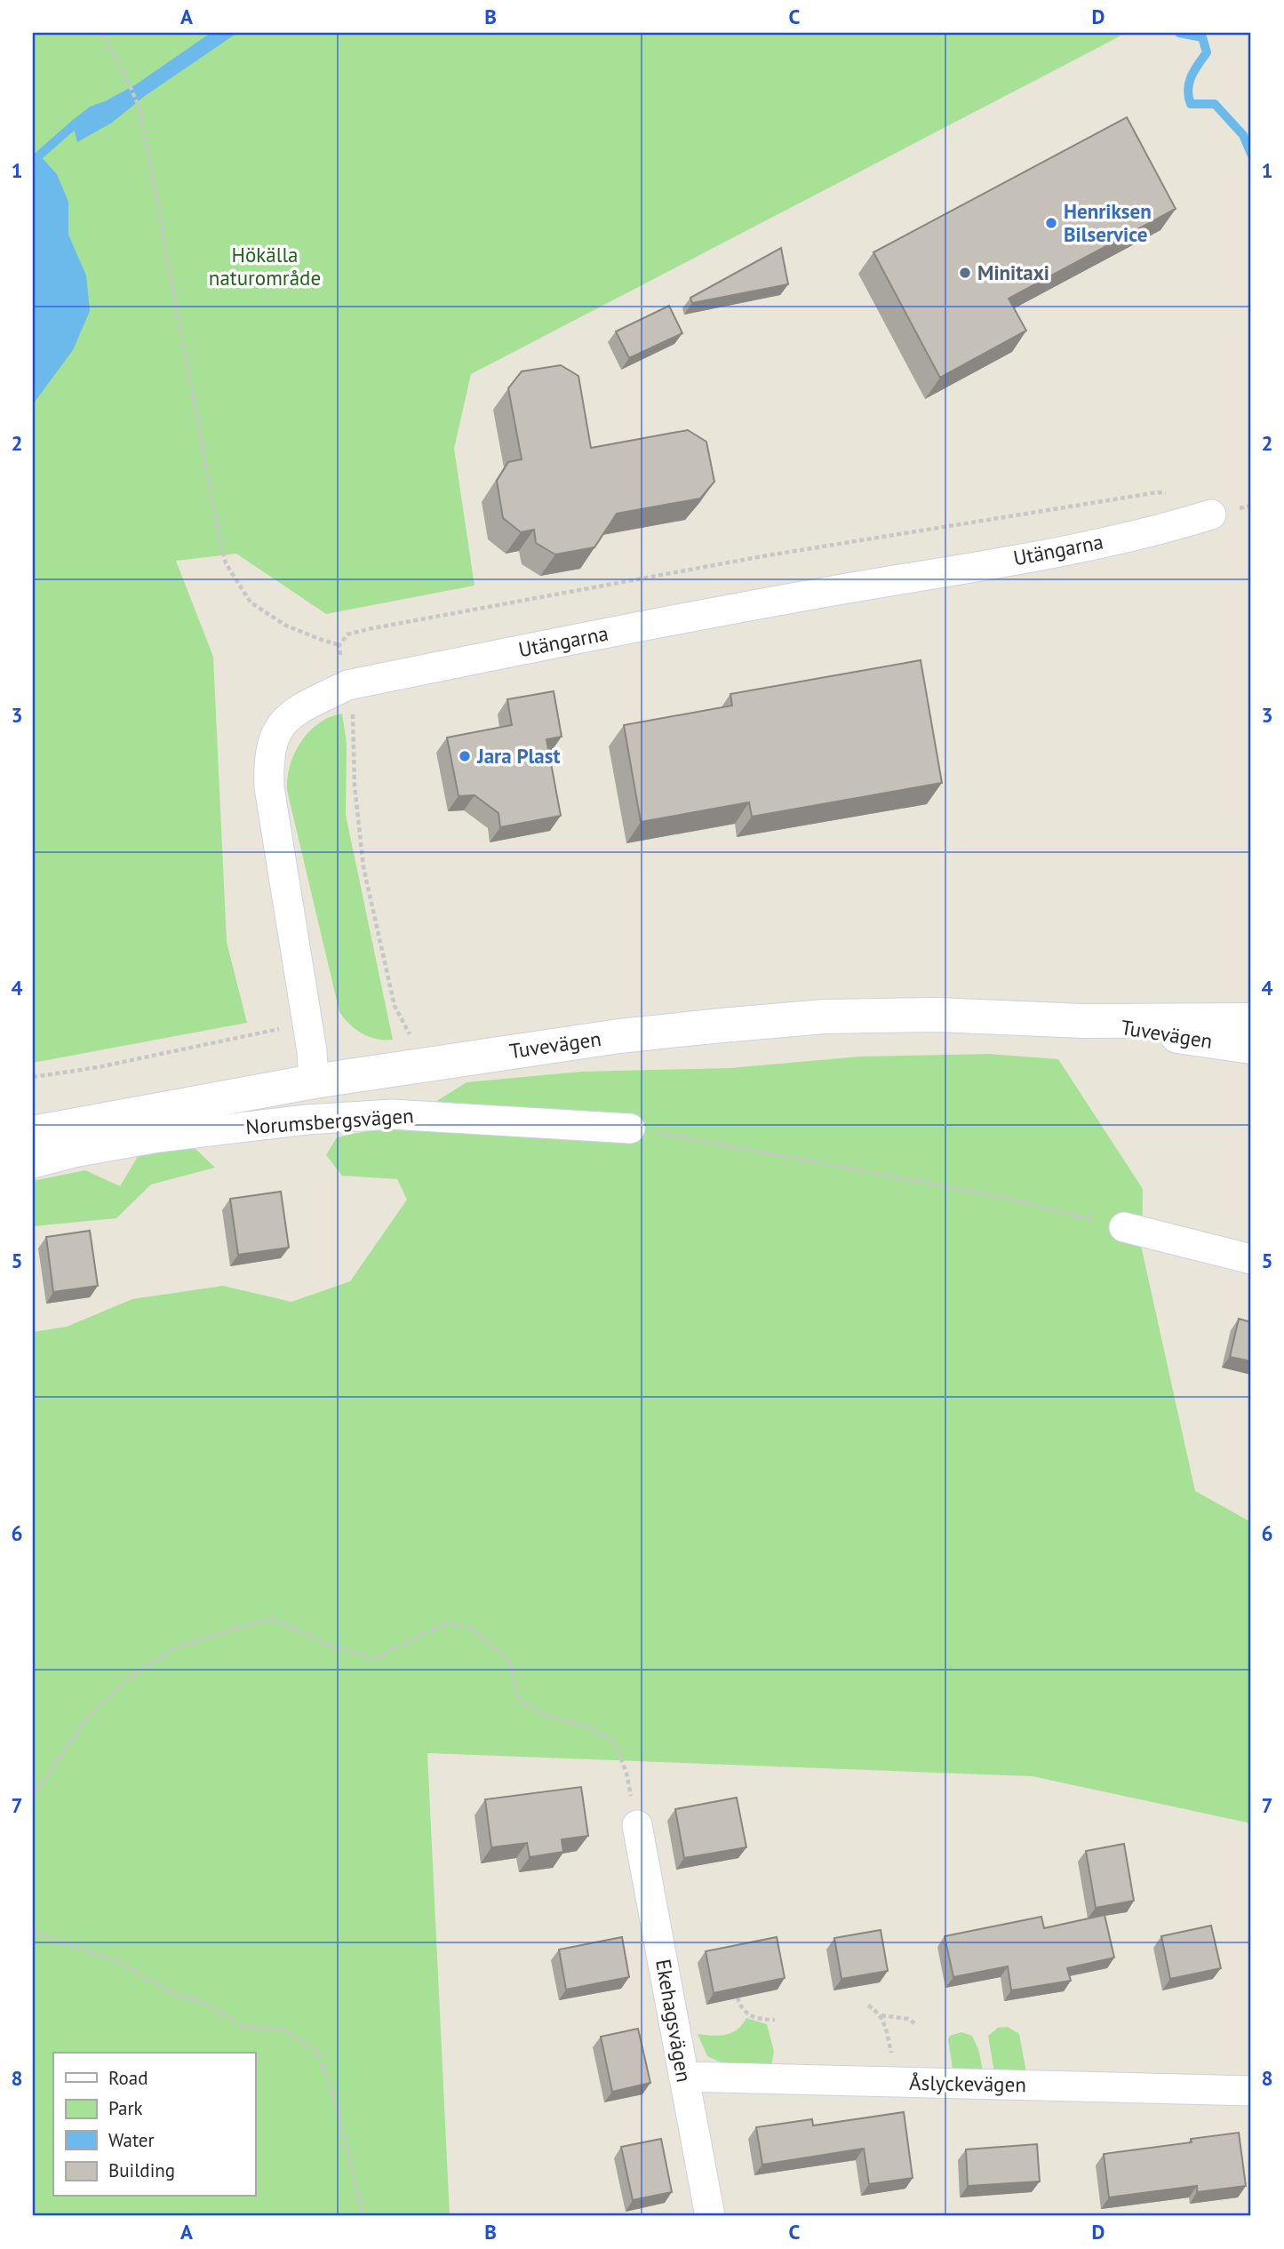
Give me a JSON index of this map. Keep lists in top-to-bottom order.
{
  "streets": {
    "main road": ["Tuvevägen"],
    "street": [
      "Utängarna",
      "Norumsbergsvägen",
      "Ekehagsvägen",
      "Åslyckevägen"
    ]
  },
  "crossings": [
    ["Utängarna", "Tuvevägen"],
    ["Ekehagsvägen", "Åslyckevägen"]
  ],
  "parks": ["Hökälla naturområde"],
  "places": ["Henriksen Bilservice", "Minitaxi", "Jara Plast"],
  "legend": [
    "Road",
    "Park",
    "Water",
    "Building"
  ],
  "grid": {
    "columns": [
      "A",
      "B",
      "C",
      "D"
    ],
    "rows": [
      "1",
      "2",
      "3",
      "4",
      "5",
      "6",
      "7",
      "8"
    ]
  }
}
